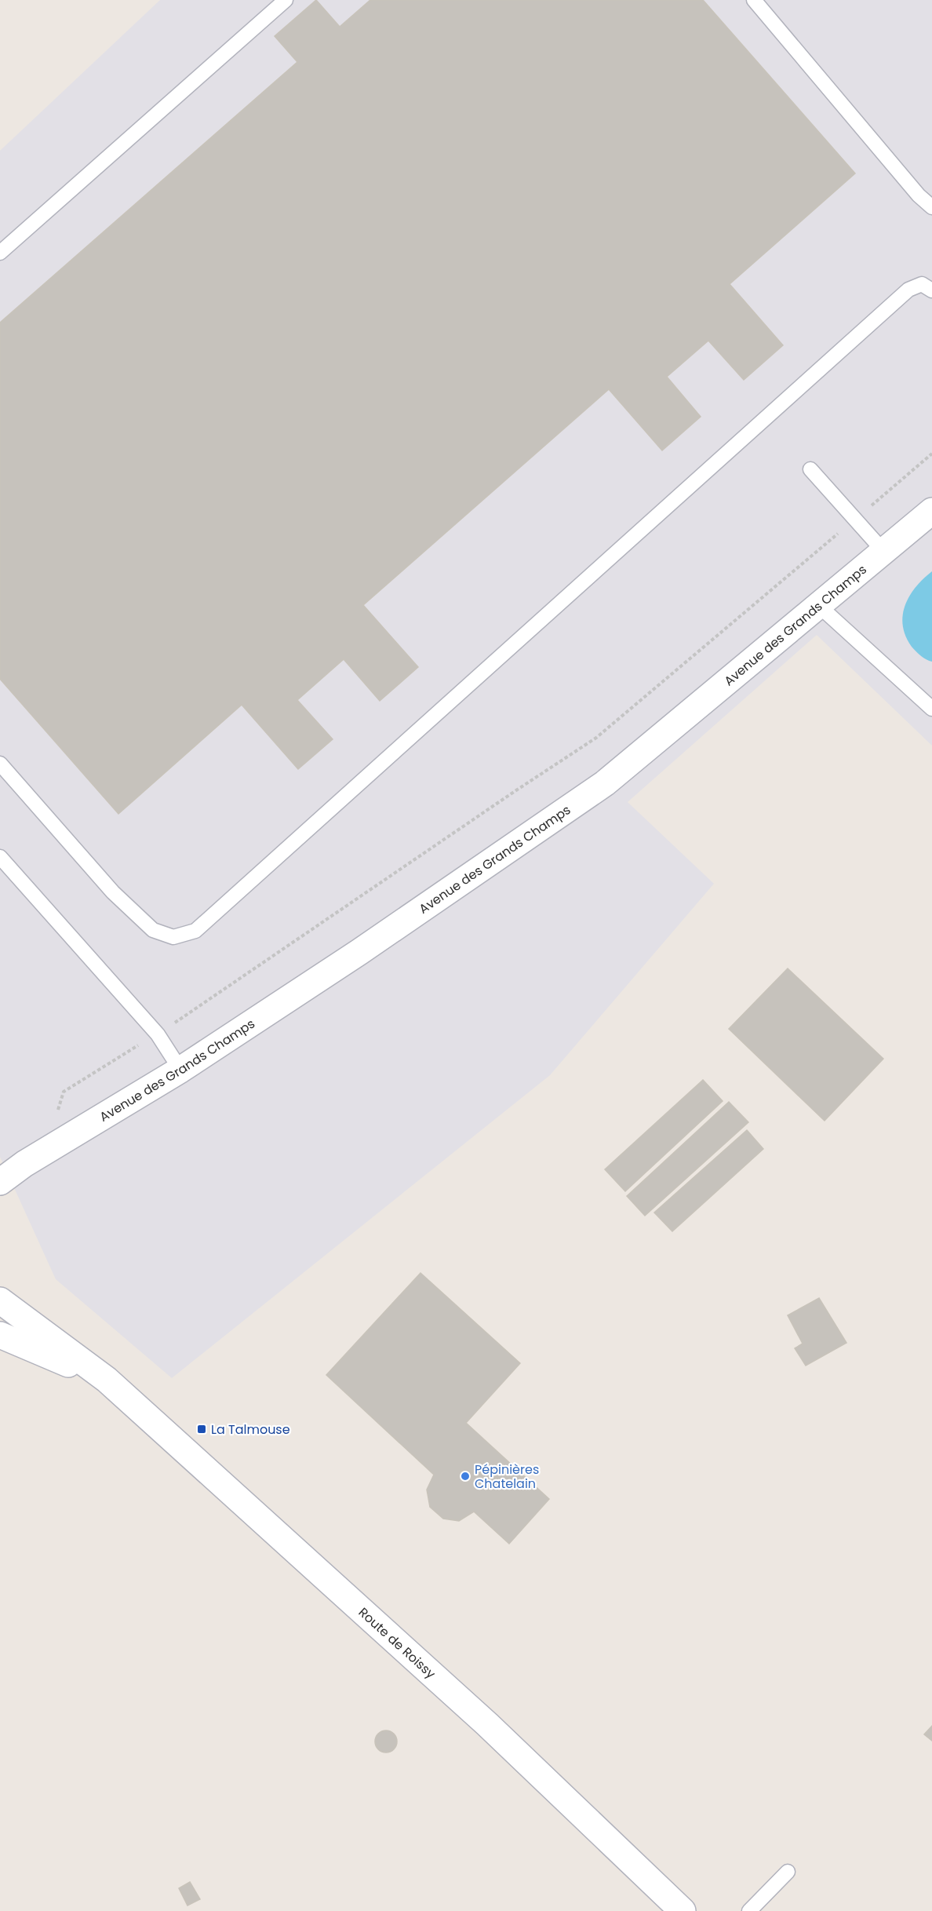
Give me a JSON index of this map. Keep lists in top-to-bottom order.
{
  "streets": {
    "main road": ["Avenue des Grands Champs", "Route de Roissy"]
  },
  "places": {
    "transit": ["La Talmouse"],
    "other": ["Pépinières Chatelain"]
  }
}
